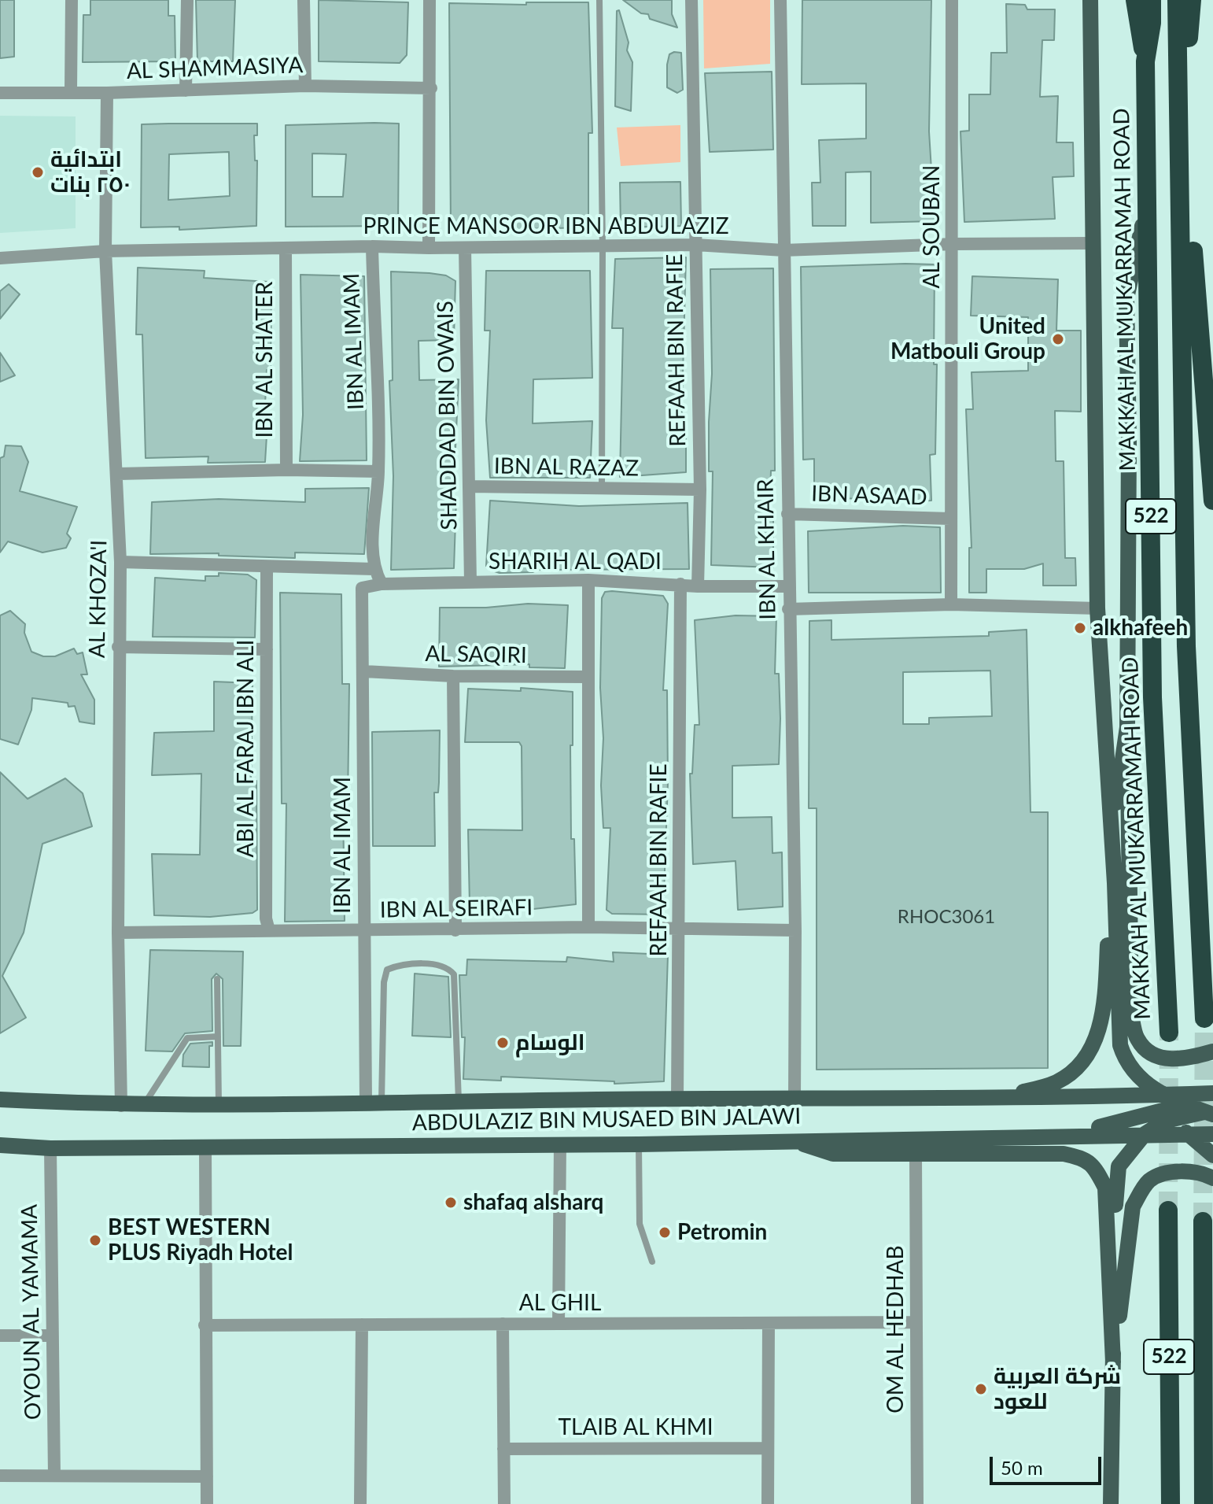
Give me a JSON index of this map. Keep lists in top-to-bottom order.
{
  "streets": {
    "highway": ["MAKKAH AL MUKARRAMAH ROAD", "522"],
    "main road": ["ABDULAZIZ BIN MUSAED BIN JALAWI"],
    "street": [
      "AL SHAMMASIYA",
      "PRINCE MANSOOR IBN ABDULAZIZ",
      "AL SOUBAN",
      "IBN AL IMAM",
      "REFAAH BIN RAFIE",
      "IBN AL SHATER",
      "SHADDAD BIN OWAIS",
      "IBN AL RAZAZ",
      "IBN ASAAD",
      "IBN AL KHAIR",
      "SHARIH AL QADI",
      "AL KHOZA'I",
      "AL SAQIRI",
      "ABI AL FARAJ IBN ALI",
      "IBN AL SEIRAFI",
      "AL GHIL",
      "OYOUN AL YAMAMA",
      "OM AL HEDHAB",
      "TLAIB AL KHMI"
    ]
  },
  "crossings": [
    ["AL SHAMMASIYA", "AL KHOZA'I"],
    ["PRINCE MANSOOR IBN ABDULAZIZ", "AL SOUBAN"],
    ["PRINCE MANSOOR IBN ABDULAZIZ", "IBN AL IMAM"],
    ["PRINCE MANSOOR IBN ABDULAZIZ", "REFAAH BIN RAFIE"],
    ["PRINCE MANSOOR IBN ABDULAZIZ", "IBN AL SHATER"],
    ["PRINCE MANSOOR IBN ABDULAZIZ", "SHADDAD BIN OWAIS"],
    ["PRINCE MANSOOR IBN ABDULAZIZ", "IBN AL KHAIR"],
    ["PRINCE MANSOOR IBN ABDULAZIZ", "AL KHOZA'I"],
    ["AL SOUBAN", "IBN ASAAD"],
    ["IBN AL IMAM", "SHARIH AL QADI"],
    ["IBN AL IMAM", "AL SAQIRI"],
    ["IBN AL IMAM", "IBN AL SEIRAFI"],
    ["IBN AL IMAM", "ABDULAZIZ BIN MUSAED BIN JALAWI"],
    ["REFAAH BIN RAFIE", "IBN AL RAZAZ"],
    ["REFAAH BIN RAFIE", "SHARIH AL QADI"],
    ["REFAAH BIN RAFIE", "IBN AL SEIRAFI"],
    ["REFAAH BIN RAFIE", "ABDULAZIZ BIN MUSAED BIN JALAWI"],
    ["SHADDAD BIN OWAIS", "IBN AL RAZAZ"],
    ["SHADDAD BIN OWAIS", "SHARIH AL QADI"],
    ["IBN ASAAD", "IBN AL KHAIR"],
    ["IBN AL KHAIR", "SHARIH AL QADI"],
    ["IBN AL KHAIR", "IBN AL SEIRAFI"],
    ["IBN AL KHAIR", "ABDULAZIZ BIN MUSAED BIN JALAWI"],
    ["AL KHOZA'I", "IBN AL SEIRAFI"],
    ["AL KHOZA'I", "ABDULAZIZ BIN MUSAED BIN JALAWI"],
    ["ABI AL FARAJ IBN ALI", "IBN AL SEIRAFI"],
    ["ABDULAZIZ BIN MUSAED BIN JALAWI", "OYOUN AL YAMAMA"],
    ["AL GHIL", "OM AL HEDHAB"]
  ],
  "places": [
    "ابتدائية ٢٥٠ بنات",
    "United Matbouli Group",
    "alkhafeeh",
    "الوسام",
    "shafaq alsharq",
    "Petromin",
    "BEST WESTERN PLUS Riyadh Hotel",
    "شركة العربية للعود"
  ],
  "house_numbers": ["RHOC3061"],
  "scale_bar": "50 m"
}
